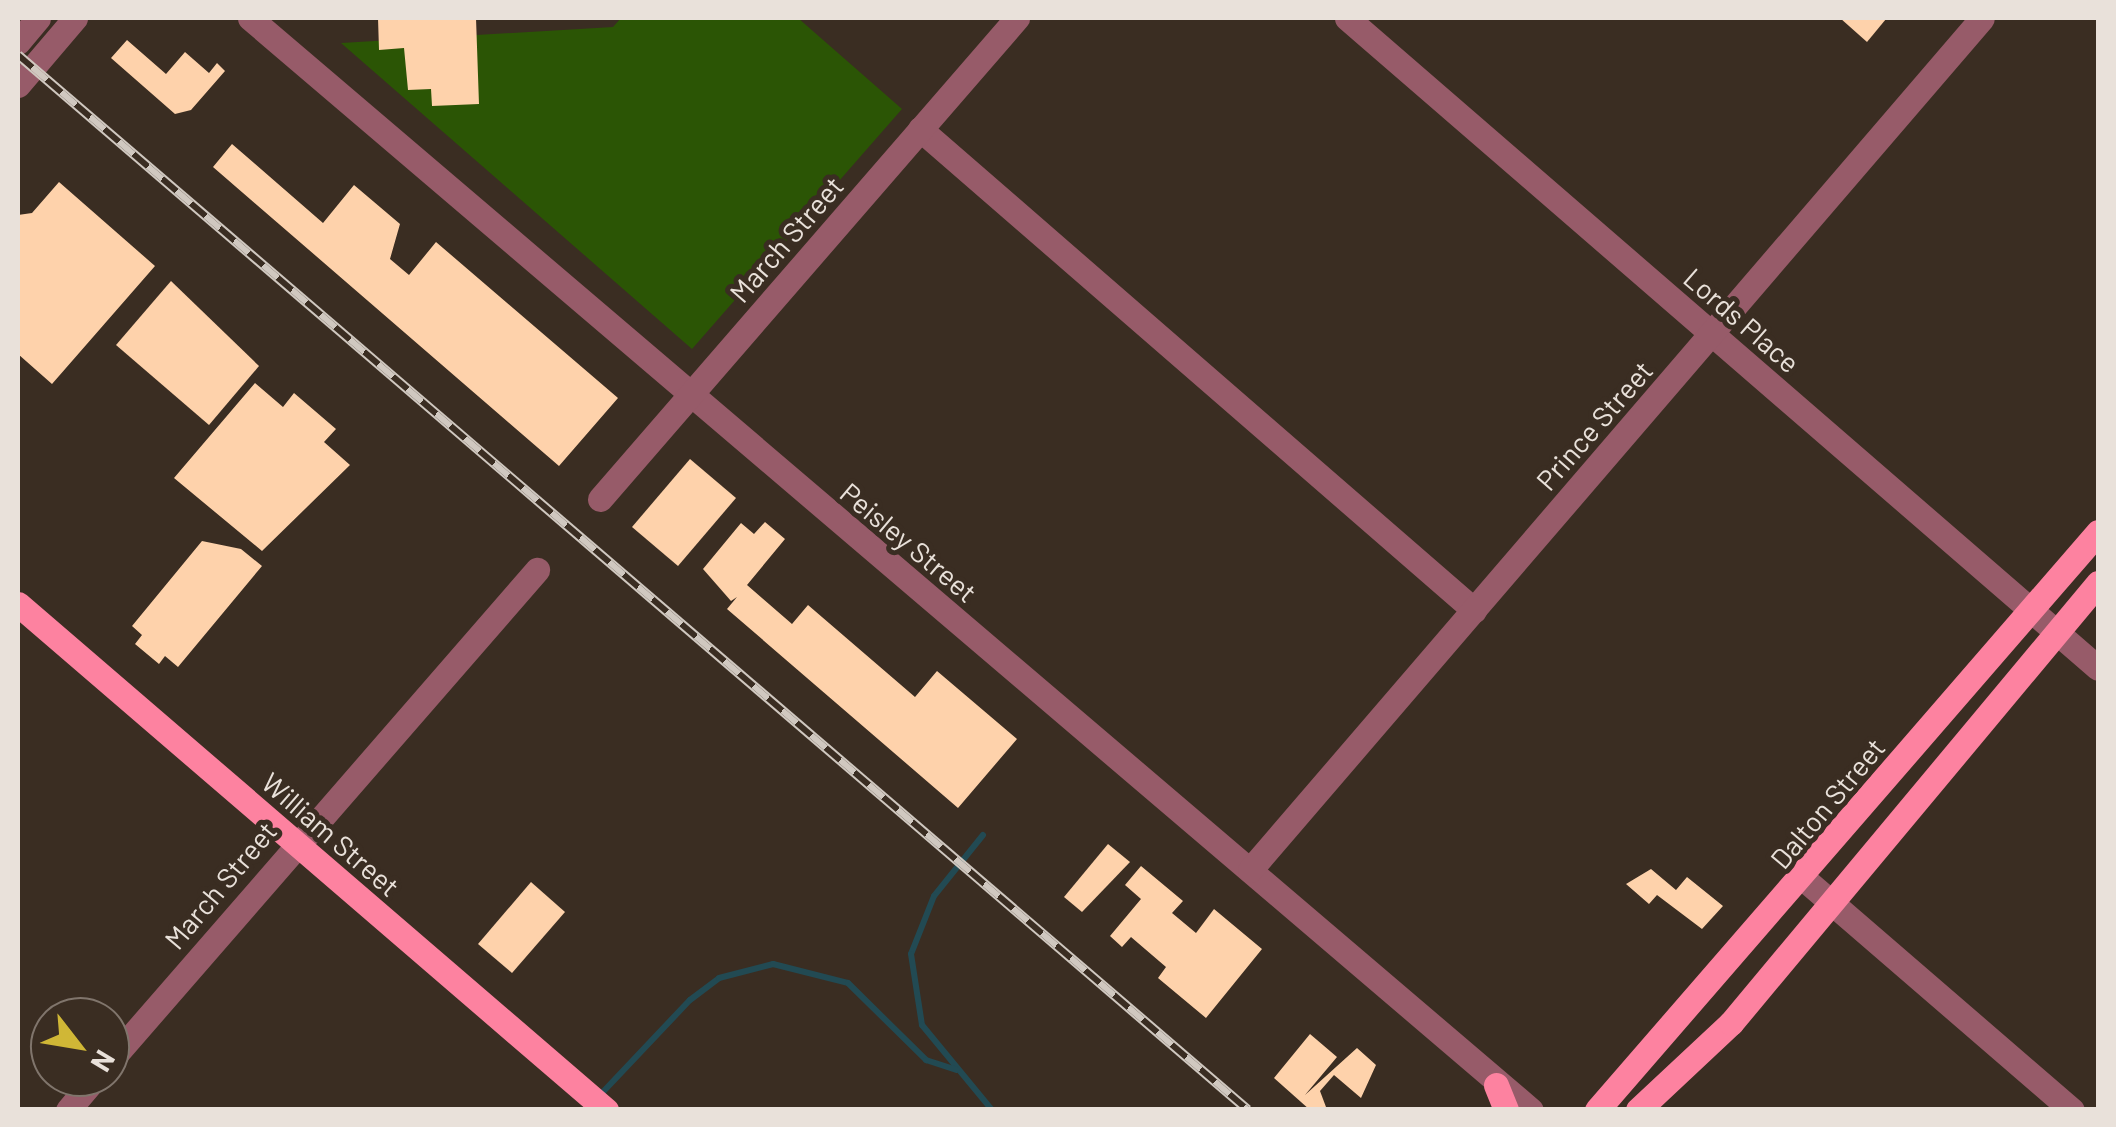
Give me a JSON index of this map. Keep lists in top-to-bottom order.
{
  "streets": {
    "main road": ["Dalton Street", "William Street"],
    "street": [
      "March Street",
      "Lords Place",
      "Prince Street",
      "Peisley Street"
    ]
  },
  "crossings": [
    ["March Street", "Peisley Street"],
    ["March Street", "William Street"],
    ["Lords Place", "Prince Street"],
    ["Lords Place", "Dalton Street"],
    ["Prince Street", "Peisley Street"]
  ],
  "north": "bottom right"
}
